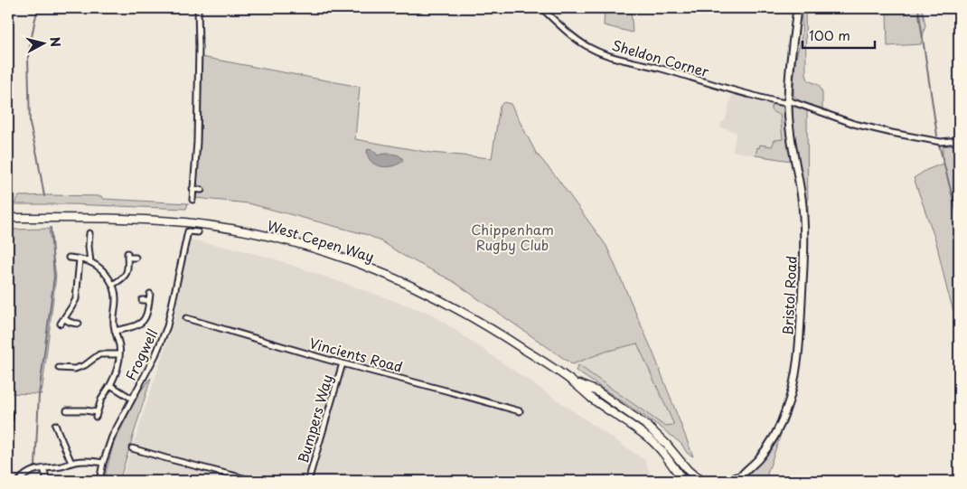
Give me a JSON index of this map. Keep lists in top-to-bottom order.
{
  "streets": {
    "highway": ["West Cepen Way"],
    "main road": ["Bristol Road"],
    "street": [
      "Sheldon Corner",
      "Frogwell",
      "Vincients Road",
      "Bumpers Way"
    ]
  },
  "crossings": [
    ["Sheldon Corner", "Bristol Road"],
    ["Vincients Road", "Bumpers Way"]
  ],
  "parks": ["Chippenham Rugby Club"],
  "scale_bar": "100 m",
  "north": "right"
}
